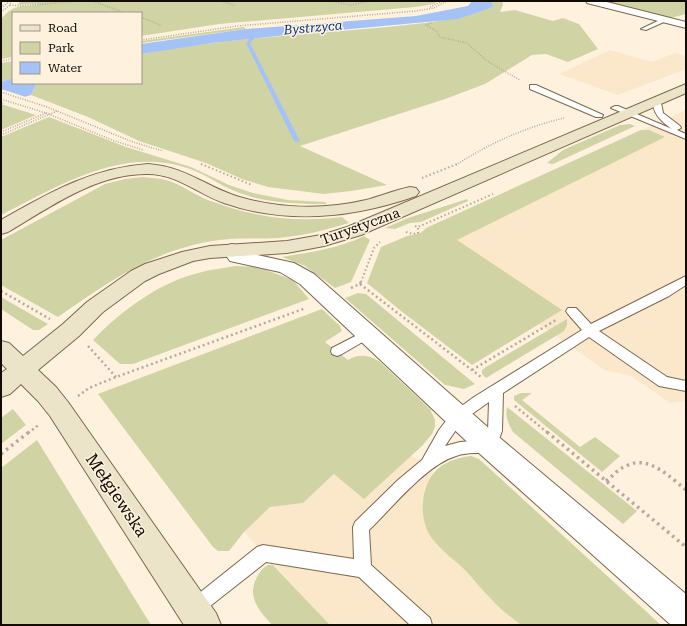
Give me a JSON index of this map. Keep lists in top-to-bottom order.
{
  "streets": {
    "main road": ["Turystyczna", "Mełgiewska"]
  },
  "crossings": [
    ["Turystyczna", "Mełgiewska"]
  ],
  "water": ["Bystrzyca"],
  "legend": ["Road", "Park", "Water"]
}
